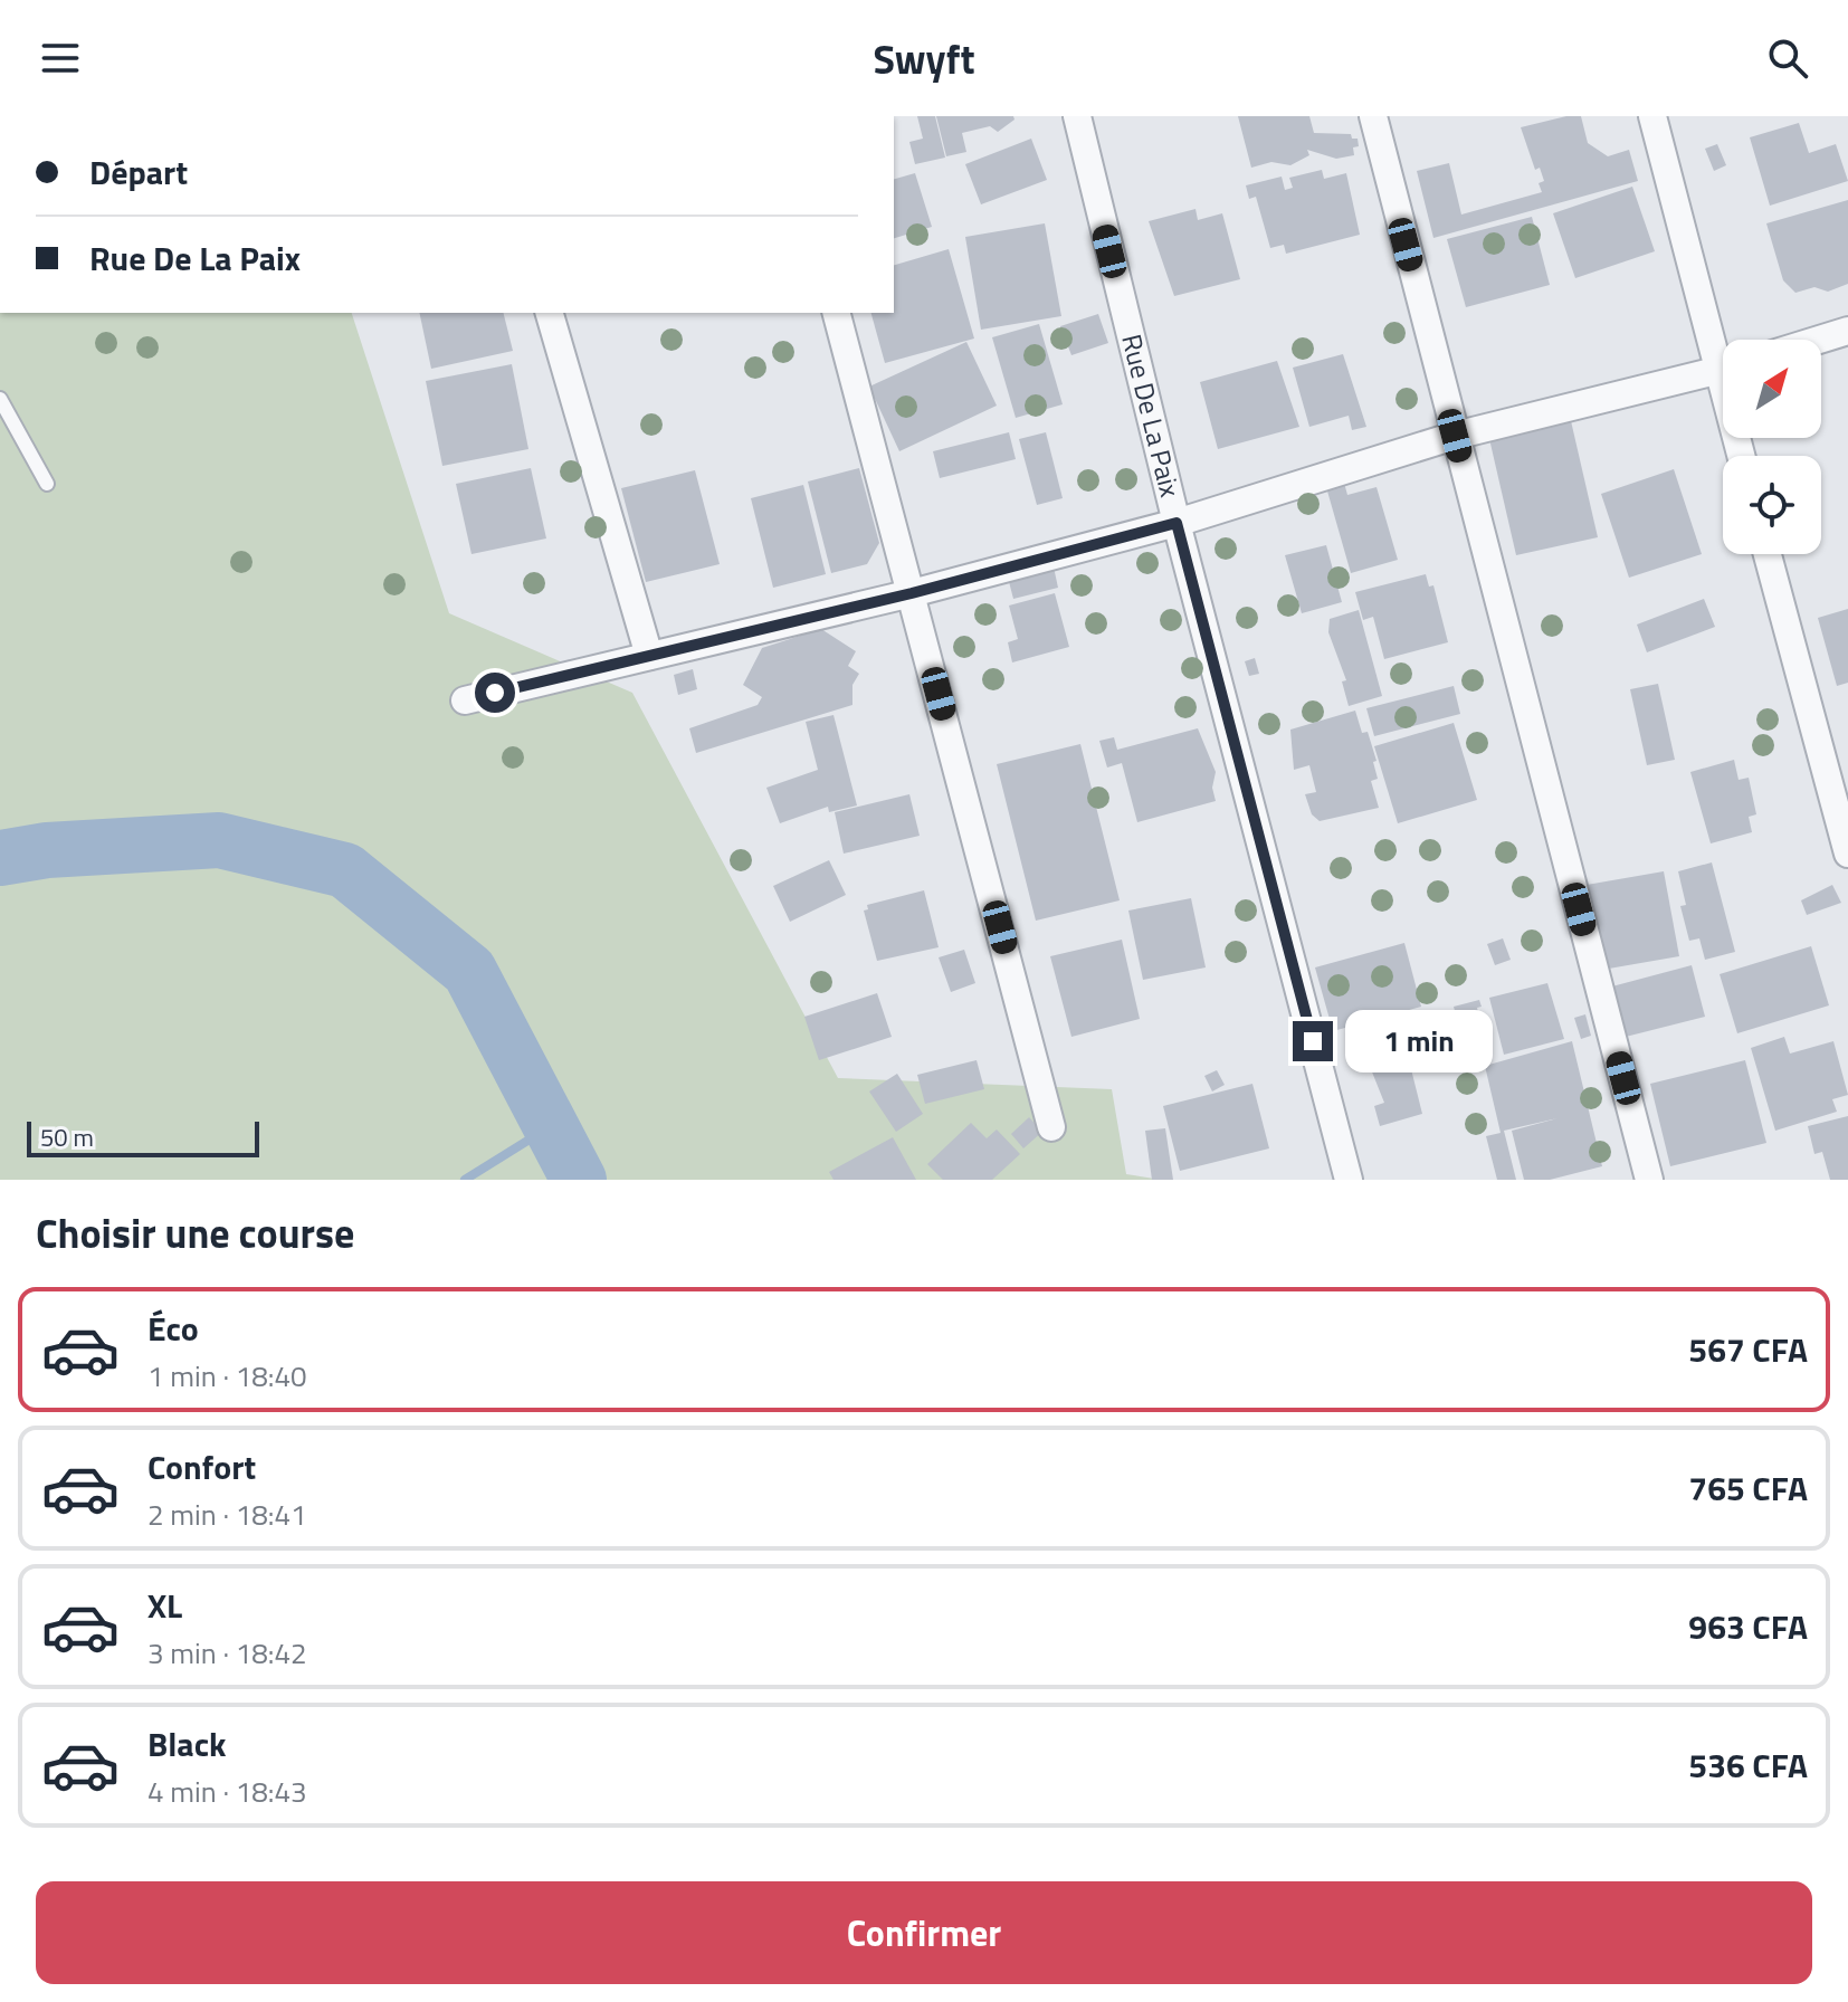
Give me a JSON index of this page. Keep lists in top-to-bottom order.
{
  "streets": {
    "street": ["Rue De La Paix"]
  },
  "scale_bar": "50 m",
  "north": "top right",
  "page": {
    "header": "Swyft",
    "banner": ["Départ", "Rue De La Paix"],
    "bubble": "1 min",
    "scale": "50 m",
    "heading": "Choisir une course",
    "list": [
      {
        "name": "Éco",
        "note": "1 min · 18:40",
        "value": "567 CFA"
      },
      {
        "name": "Confort",
        "note": "2 min · 18:41",
        "value": "765 CFA"
      },
      {
        "name": "XL",
        "note": "3 min · 18:42",
        "value": "963 CFA"
      },
      {
        "name": "Black",
        "note": "4 min · 18:43",
        "value": "536 CFA"
      }
    ],
    "buttons": "Confirmer"
  }
}
